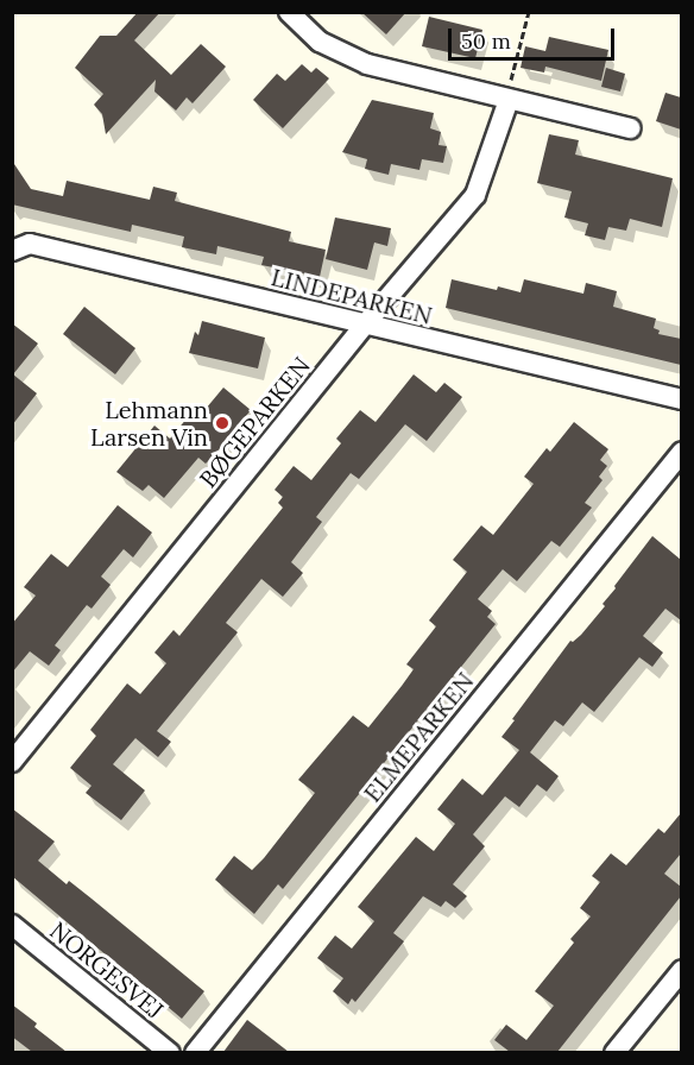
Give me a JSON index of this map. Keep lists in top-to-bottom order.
{
  "streets": {
    "street": [
      "LINDEPARKEN",
      "BØGEPARKEN",
      "ELMEPARKEN",
      "NORGESVEJ"
    ]
  },
  "crossings": [
    ["LINDEPARKEN", "BØGEPARKEN"]
  ],
  "places": ["Lehmann Larsen Vin"],
  "scale_bar": "50 m"
}
